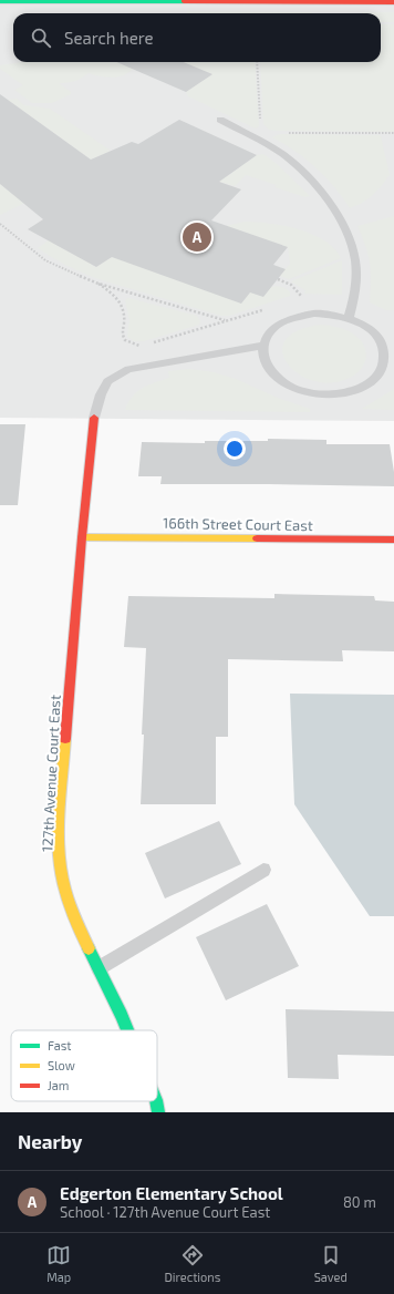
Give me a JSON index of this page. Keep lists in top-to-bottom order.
{
  "streets": {
    "street": ["166th Street Court East", "127th Avenue Court East"]
  },
  "crossings": [
    ["166th Street Court East", "127th Avenue Court East"]
  ],
  "legend": ["Fast", "Slow", "Jam"],
  "page": {
    "search": "Search here",
    "pins": "A",
    "heading": "Nearby",
    "list": [
      {
        "mark": "A",
        "name": "Edgerton Elementary School",
        "note": "School · 127th Avenue Court East",
        "value": "80 m"
      }
    ],
    "nav": ["Map", "Directions", "Saved"]
  }
}
